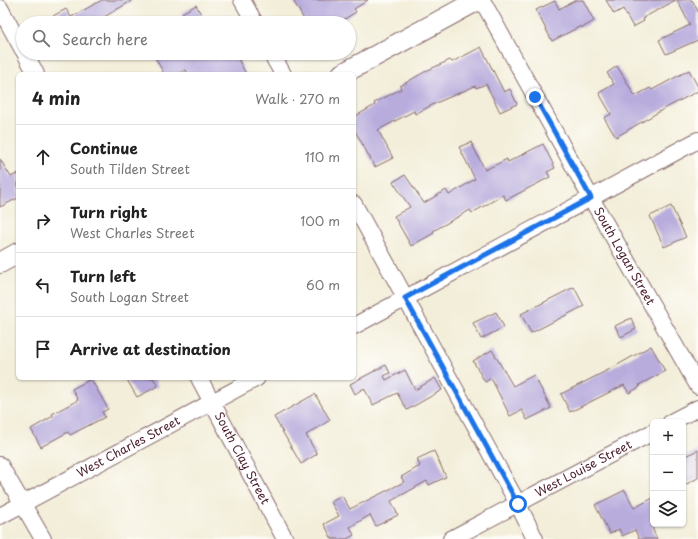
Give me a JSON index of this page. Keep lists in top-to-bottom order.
{
  "streets": {
    "street": [
      "South Logan Street",
      "West Charles Street",
      "South Clay Street",
      "West Louise Street"
    ]
  },
  "crossings": [
    ["West Charles Street", "South Clay Street"]
  ],
  "page": {
    "search": "Search here",
    "heading": ["4 min", "Walk · 270 m"],
    "list": [
      ["Continue", "South Tilden Street", "110 m"],
      ["Turn right", "West Charles Street", "100 m"],
      ["Turn left", "South Logan Street", "60 m"],
      "Arrive at destination"
    ],
    "map_buttons": ["+", "−"]
  }
}
